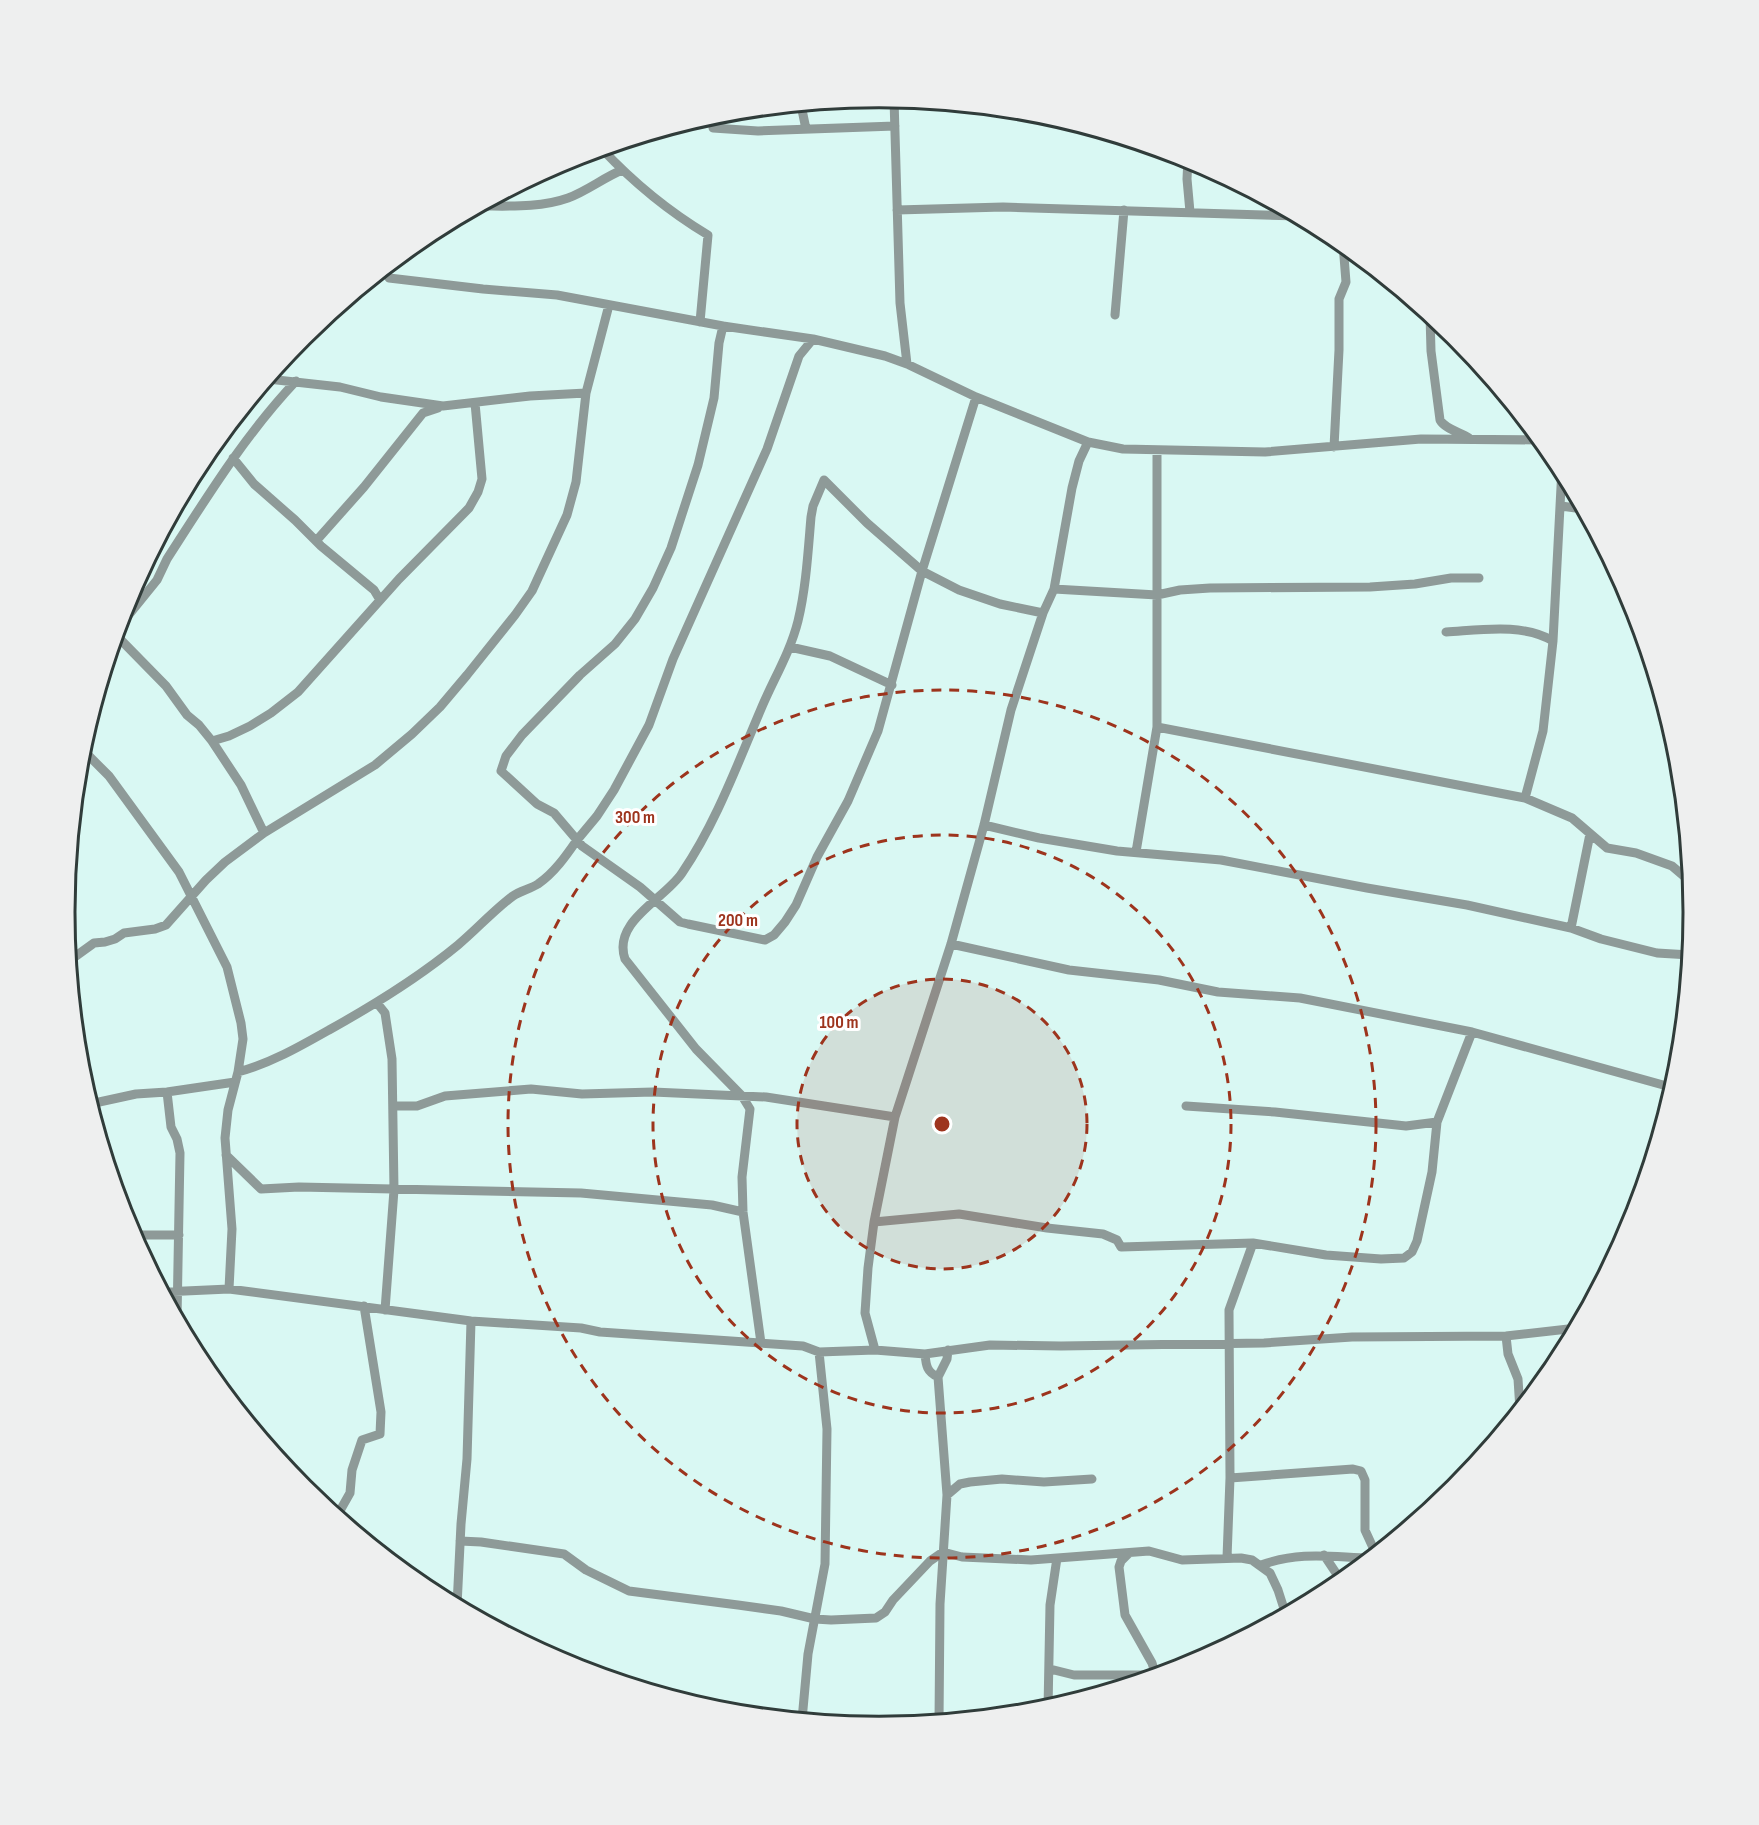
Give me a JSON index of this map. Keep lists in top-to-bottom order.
{
  "rings": ["300 m", "200 m", "100 m"]
}
